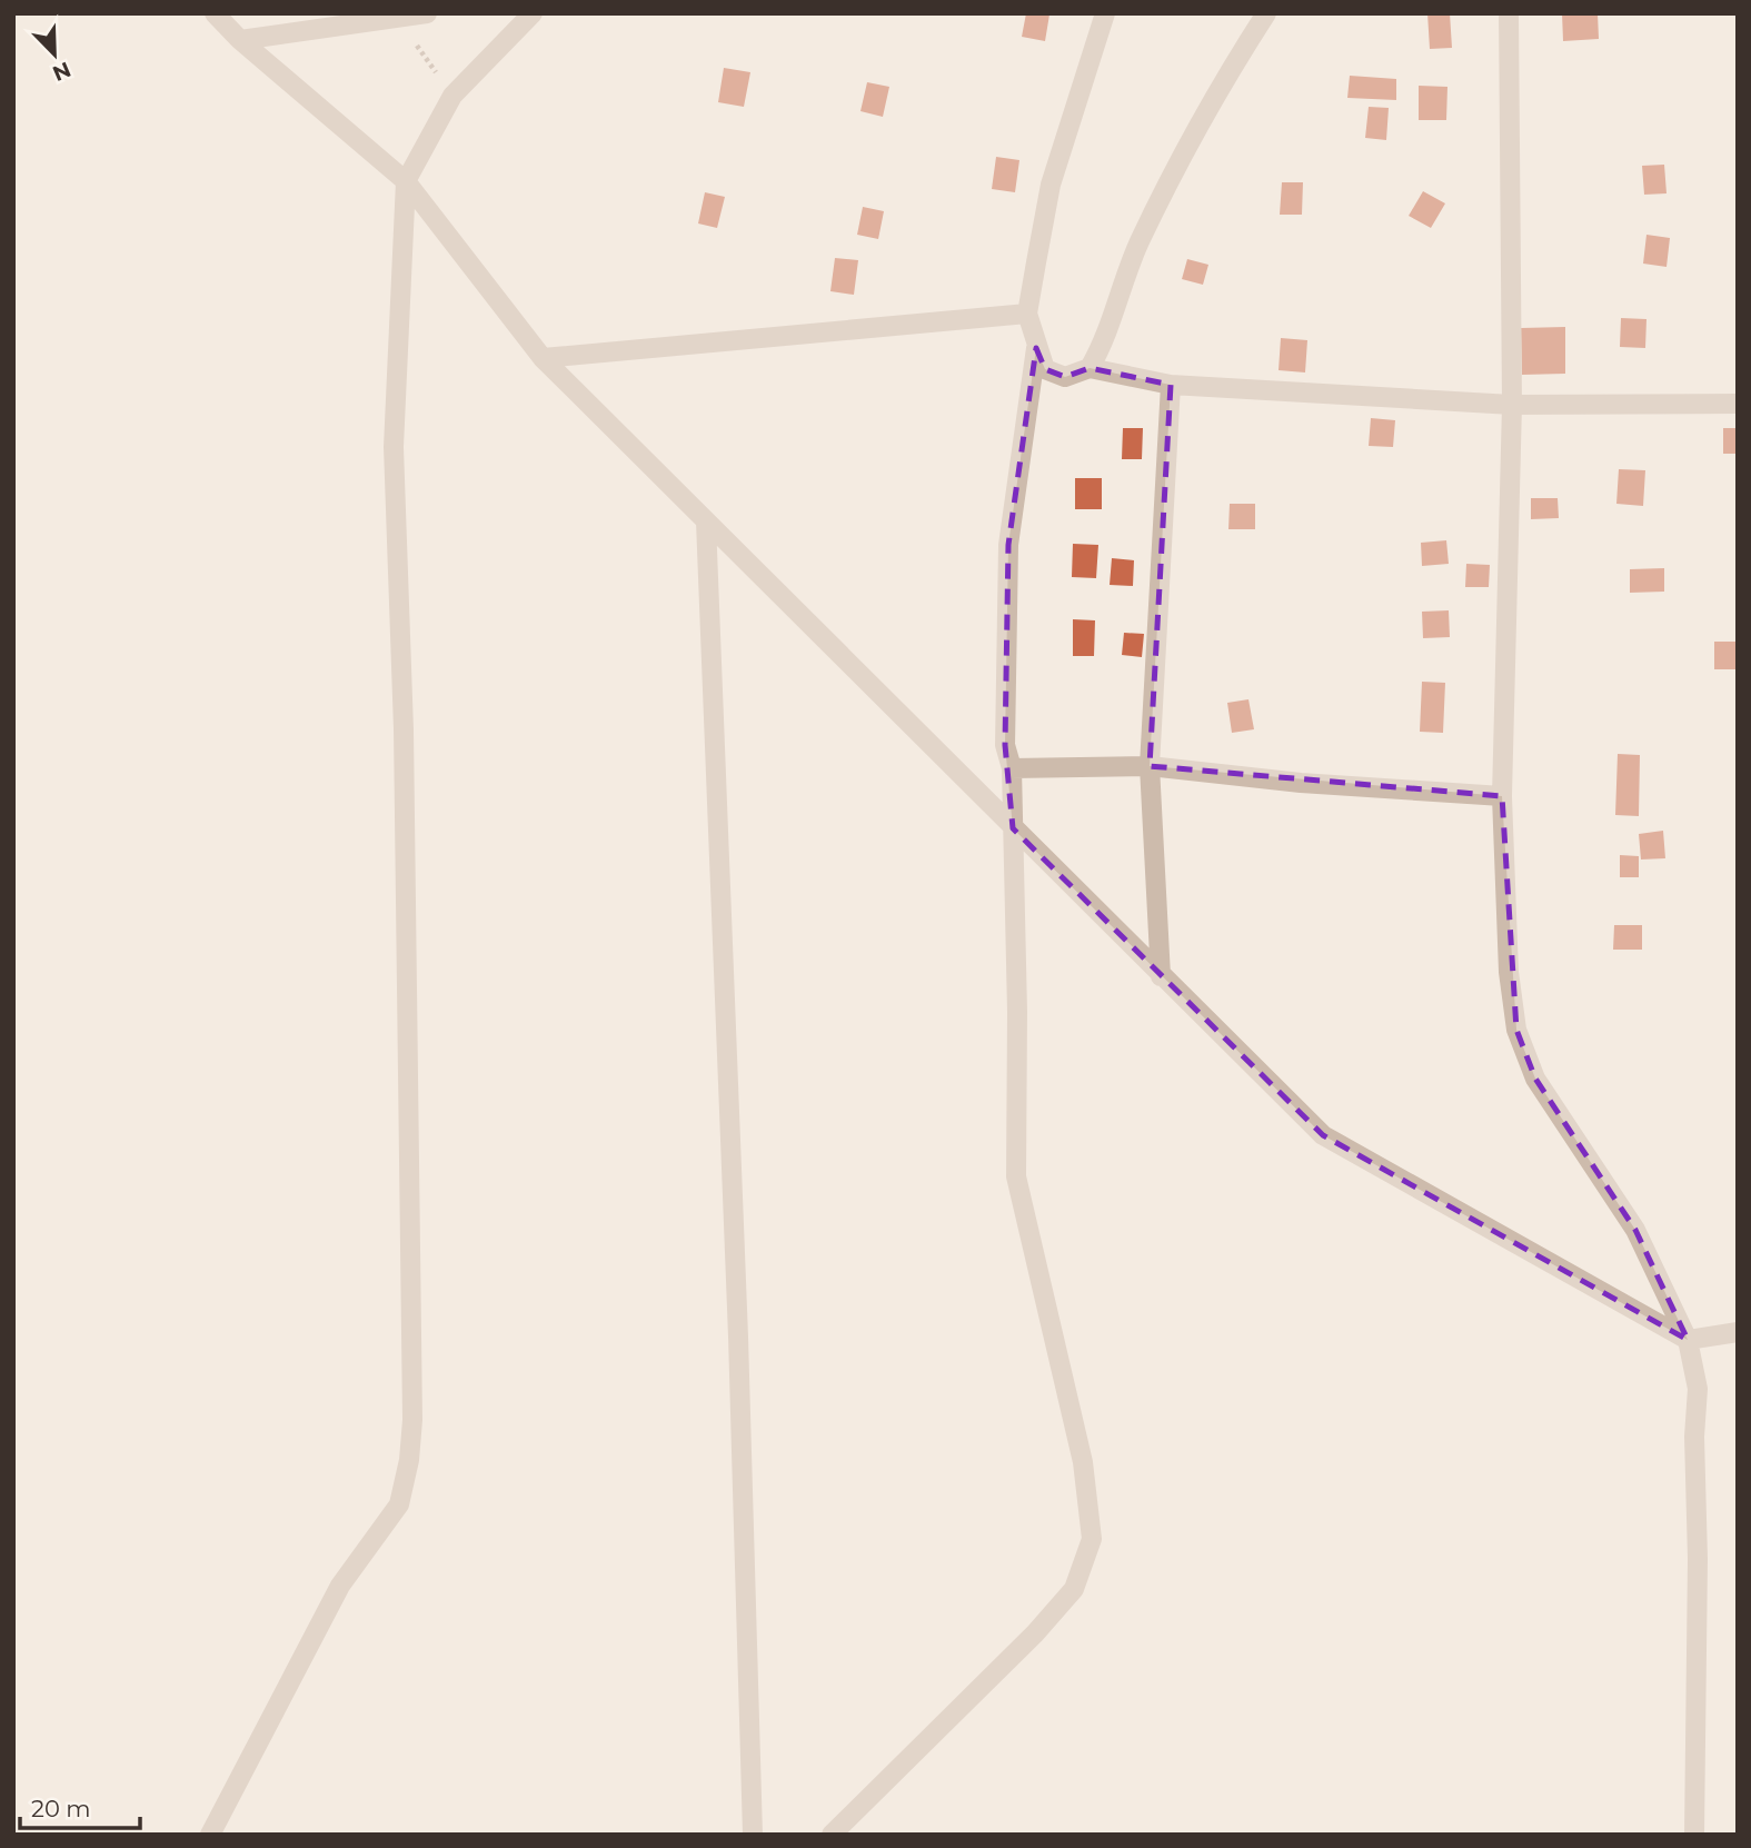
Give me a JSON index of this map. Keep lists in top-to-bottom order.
{
  "scale_bar": "20 m",
  "north": "bottom right"
}
